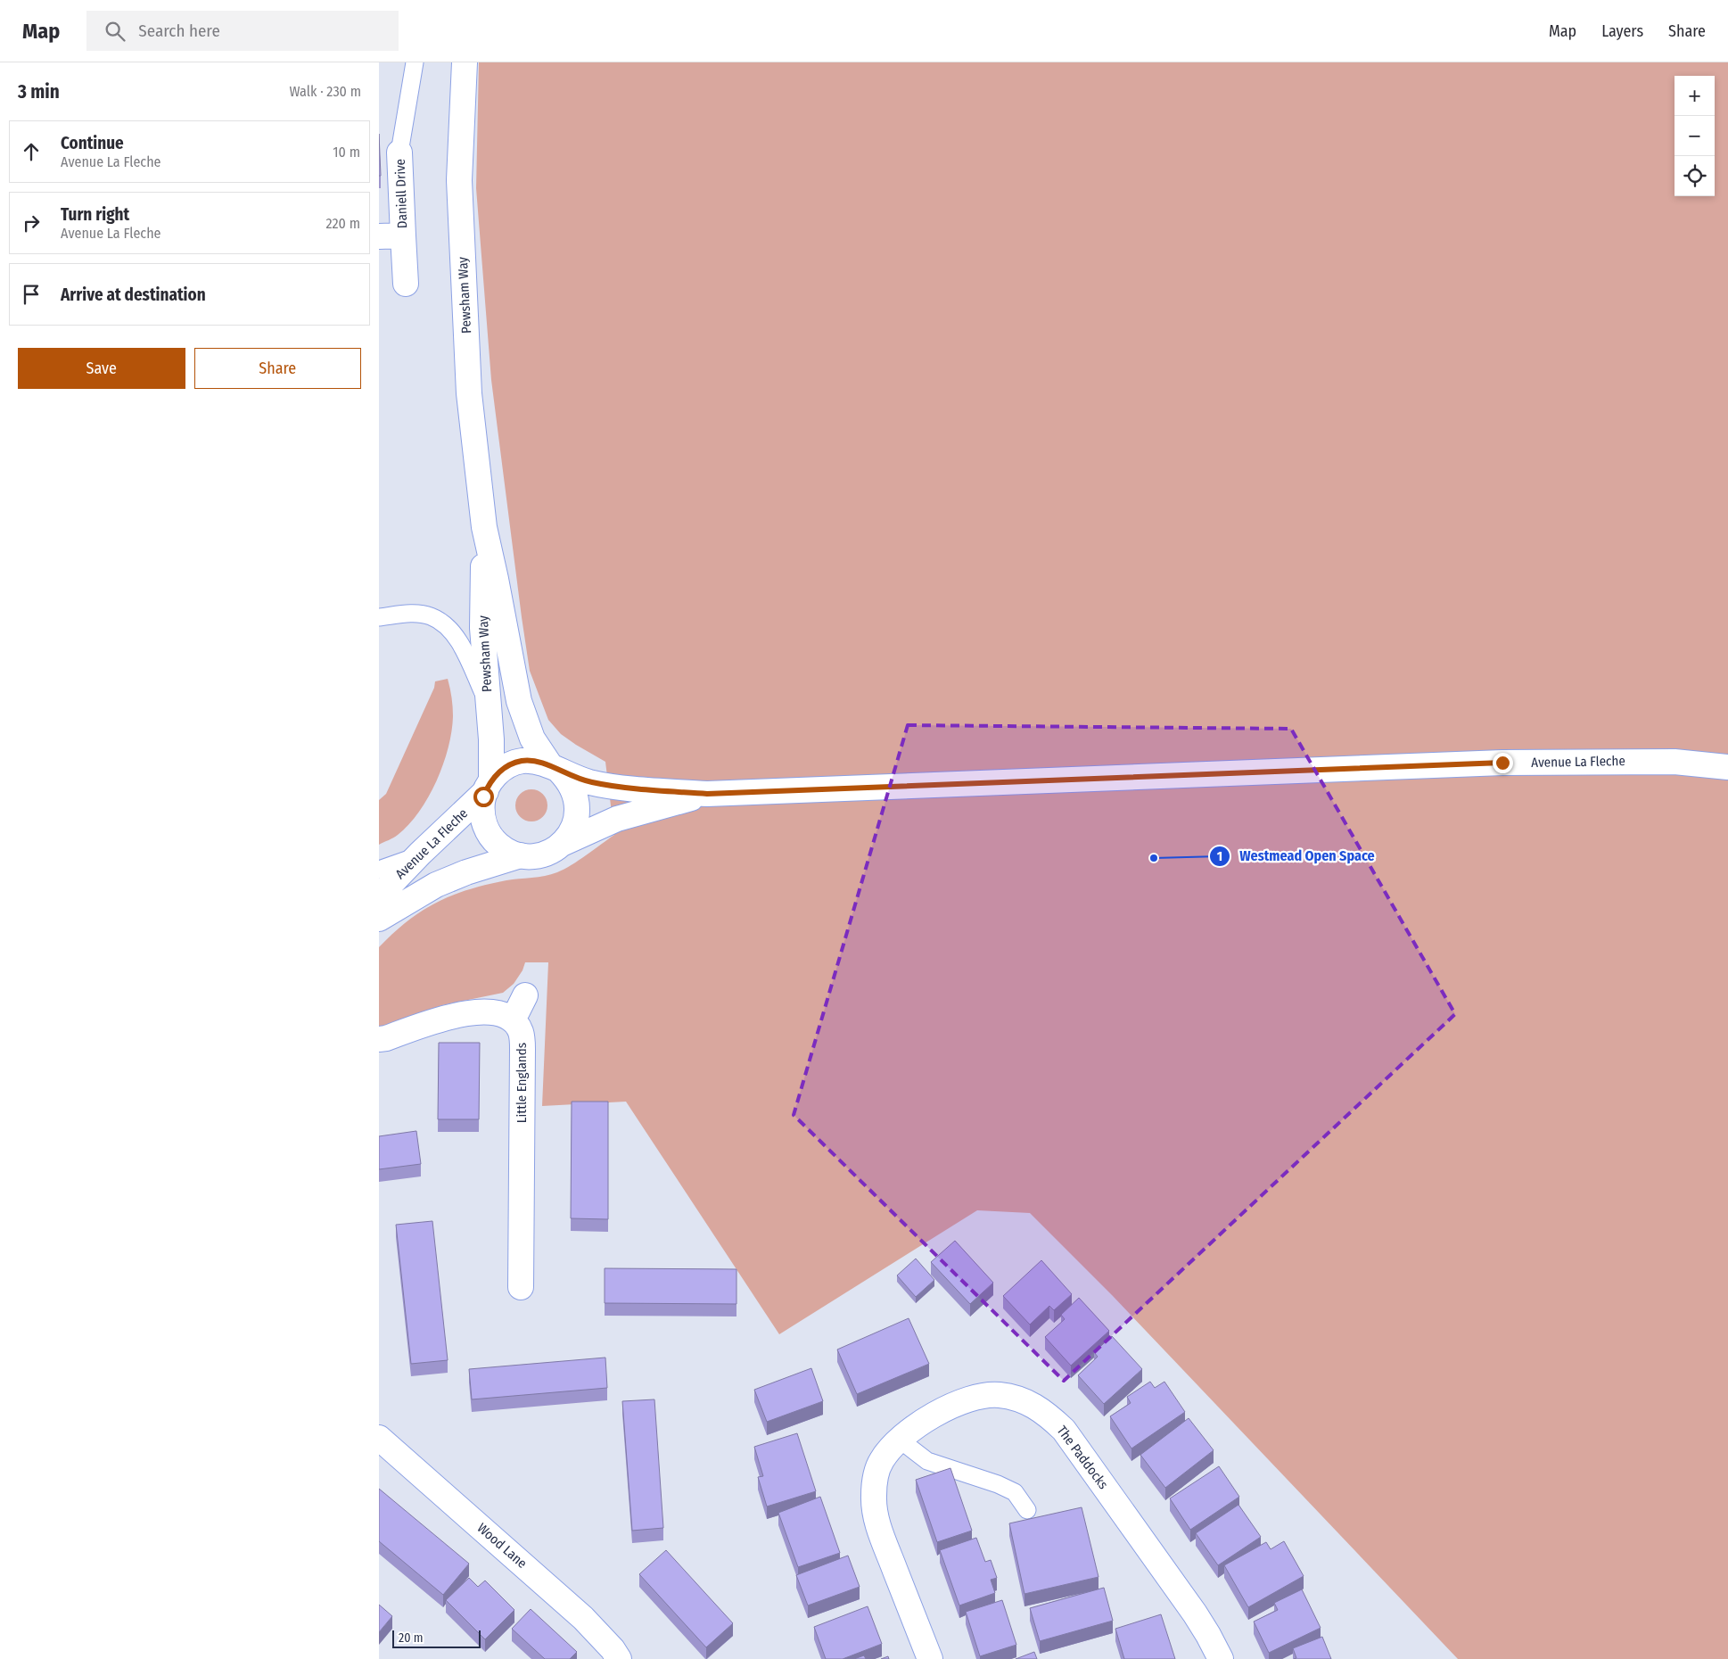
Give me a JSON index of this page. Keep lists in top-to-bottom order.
{
  "streets": {
    "main road": [
      "Daniell Drive",
      "Pewsham Way",
      "Avenue La Fleche",
      "Little Englands",
      "The Paddocks",
      "Wood Lane"
    ]
  },
  "crossings": [
    ["Pewsham Way", "Avenue La Fleche"]
  ],
  "places": ["Westmead Open Space"],
  "scale_bar": "20 m",
  "page": {
    "header": "Map",
    "search": "Search here",
    "nav": ["Map", "Layers", "Share"],
    "heading": ["3 min", "Walk · 230 m"],
    "map_buttons": ["+", "−"],
    "list": [
      ["Continue", "Avenue La Fleche", "10 m"],
      ["Turn right", "Avenue La Fleche", "220 m"],
      "Arrive at destination"
    ],
    "buttons": ["Save", "Share"],
    "scale": "20 m"
  }
}
